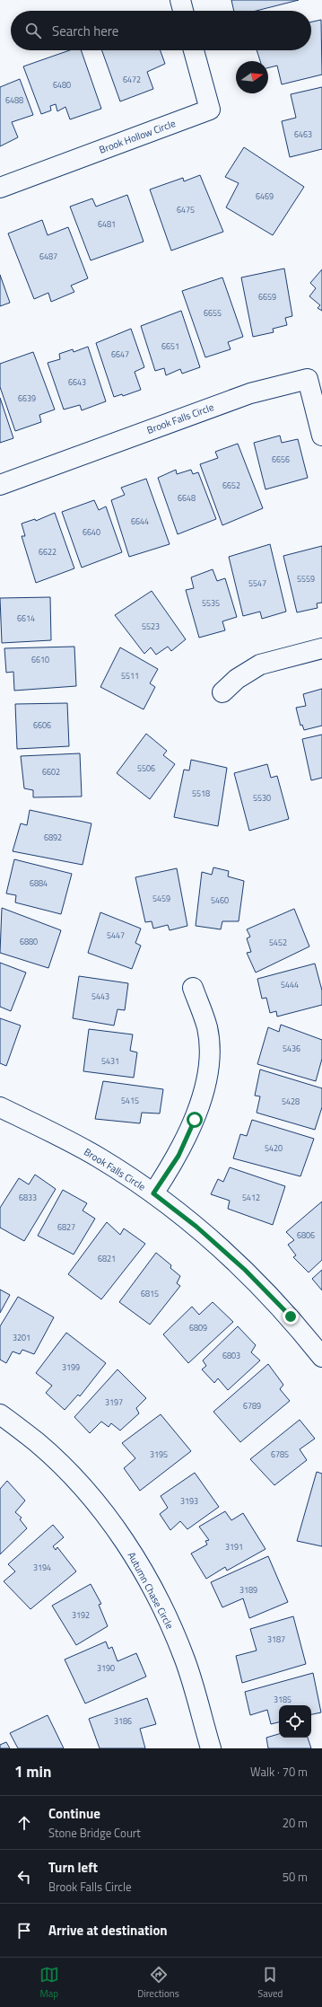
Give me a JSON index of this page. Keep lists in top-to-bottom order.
{
  "streets": {
    "street": ["Brook Hollow Circle", "Brook Falls Circle", "Autumn Chase Circle"]
  },
  "house_numbers": [
    "6472",
    "6480",
    "6488",
    "6463",
    "6469",
    "6475",
    "6481",
    "6487",
    "6659",
    "6655",
    "6651",
    "6647",
    "6643",
    "6639",
    "6656",
    "6652",
    "6648",
    "6644",
    "6640",
    "6622",
    "5559",
    "5547",
    "5535",
    "6614",
    "5523",
    "6610",
    "5511",
    "6606",
    "5506",
    "6602",
    "5518",
    "5530",
    "6892",
    "6884",
    "5459",
    "5460",
    "5447",
    "6880",
    "5452",
    "5444",
    "5443",
    "5436",
    "5431",
    "5415",
    "5428",
    "5420",
    "6833",
    "5412",
    "6827",
    "6806",
    "6821",
    "6815",
    "6809",
    "3201",
    "6803",
    "3199",
    "3197",
    "6789",
    "3195",
    "6785",
    "3193",
    "3191",
    "3194",
    "3189",
    "3192",
    "3187",
    "3190",
    "3185",
    "3186"
  ],
  "north": "right",
  "page": {
    "search": "Search here",
    "heading": ["1 min", "Walk · 70 m"],
    "list": [
      ["Continue", "Stone Bridge Court", "20 m"],
      ["Turn left", "Brook Falls Circle", "50 m"],
      "Arrive at destination"
    ],
    "nav": ["Map", "Directions", "Saved"]
  }
}
